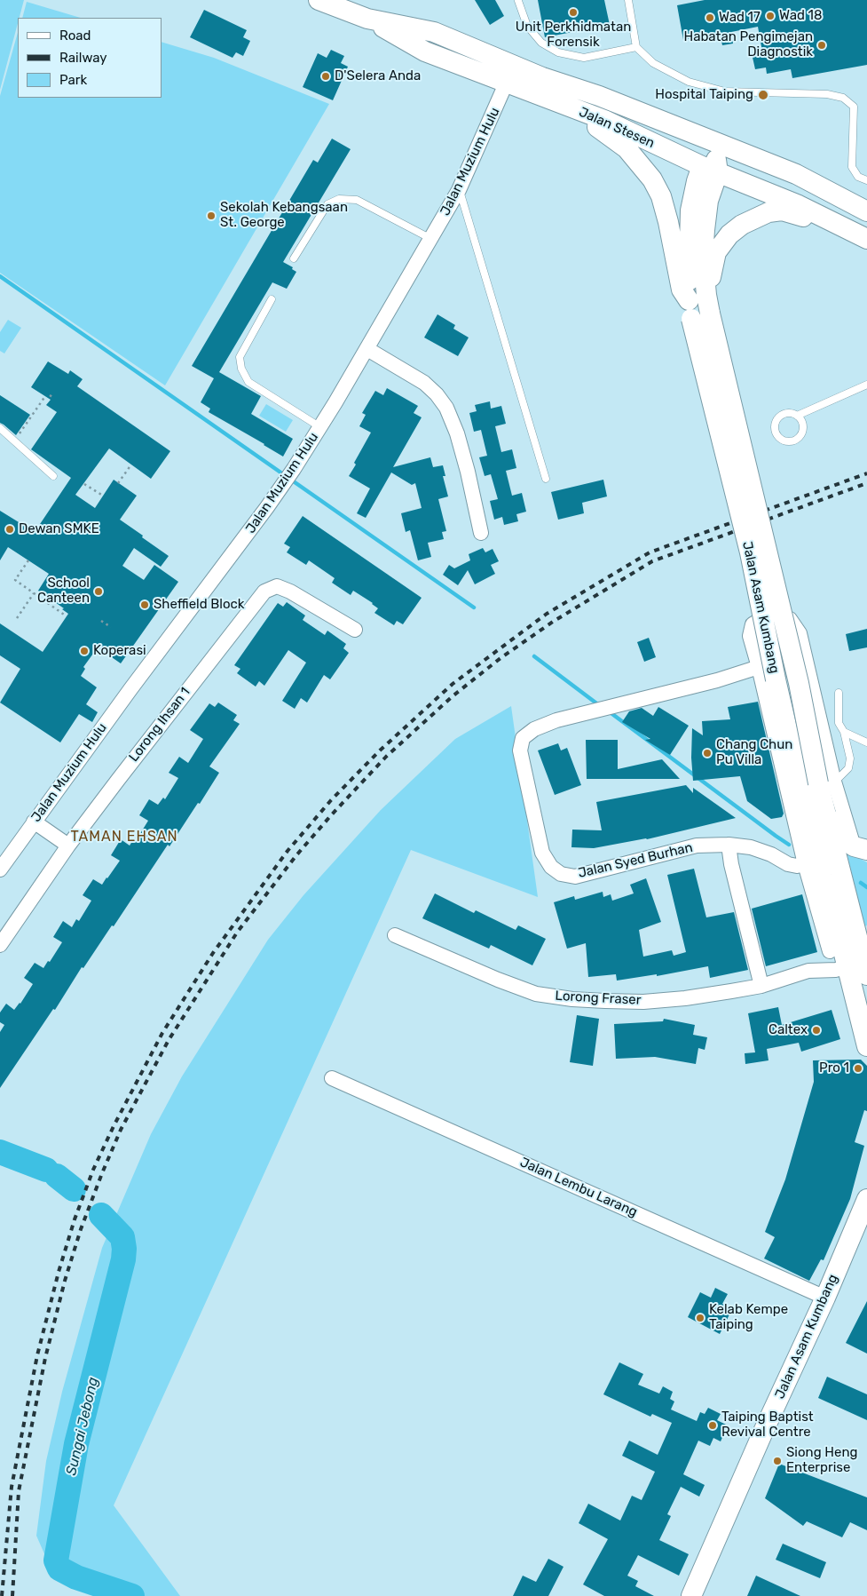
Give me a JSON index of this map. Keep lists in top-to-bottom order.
{
  "streets": {
    "main road": ["Jalan Stesen", "Jalan Asam Kumbang"],
    "street": [
      "Jalan Muzium Hulu",
      "Lorong Ihsan 1",
      "Jalan Syed Burhan",
      "Lorong Fraser",
      "Jalan Lembu Larang"
    ]
  },
  "crossings": [
    ["Jalan Stesen", "Jalan Muzium Hulu"],
    ["Jalan Stesen", "Jalan Asam Kumbang"],
    ["Jalan Asam Kumbang", "Lorong Fraser"],
    ["Jalan Asam Kumbang", "Jalan Lembu Larang"]
  ],
  "districts": ["TAMAN EHSAN"],
  "water": ["Sungai Jebong"],
  "places": [
    "Unit Perkhidmatan Forensik",
    "Wad 18",
    "Wad 17",
    "Habatan Pengimejan Diagnostik",
    "D'Selera Anda",
    "Hospital Taiping",
    "Sekolah Kebangsaan St. George",
    "Dewan SMKE",
    "School Canteen",
    "Sheffield Block",
    "Koperasi",
    "Chang Chun Pu Villa",
    "Caltex",
    "Pro 1",
    "Kelab Kempe Taiping",
    "Taiping Baptist Revival Centre",
    "Siong Heng Enterprise"
  ],
  "legend": ["Road", "Railway", "Park"]
}
